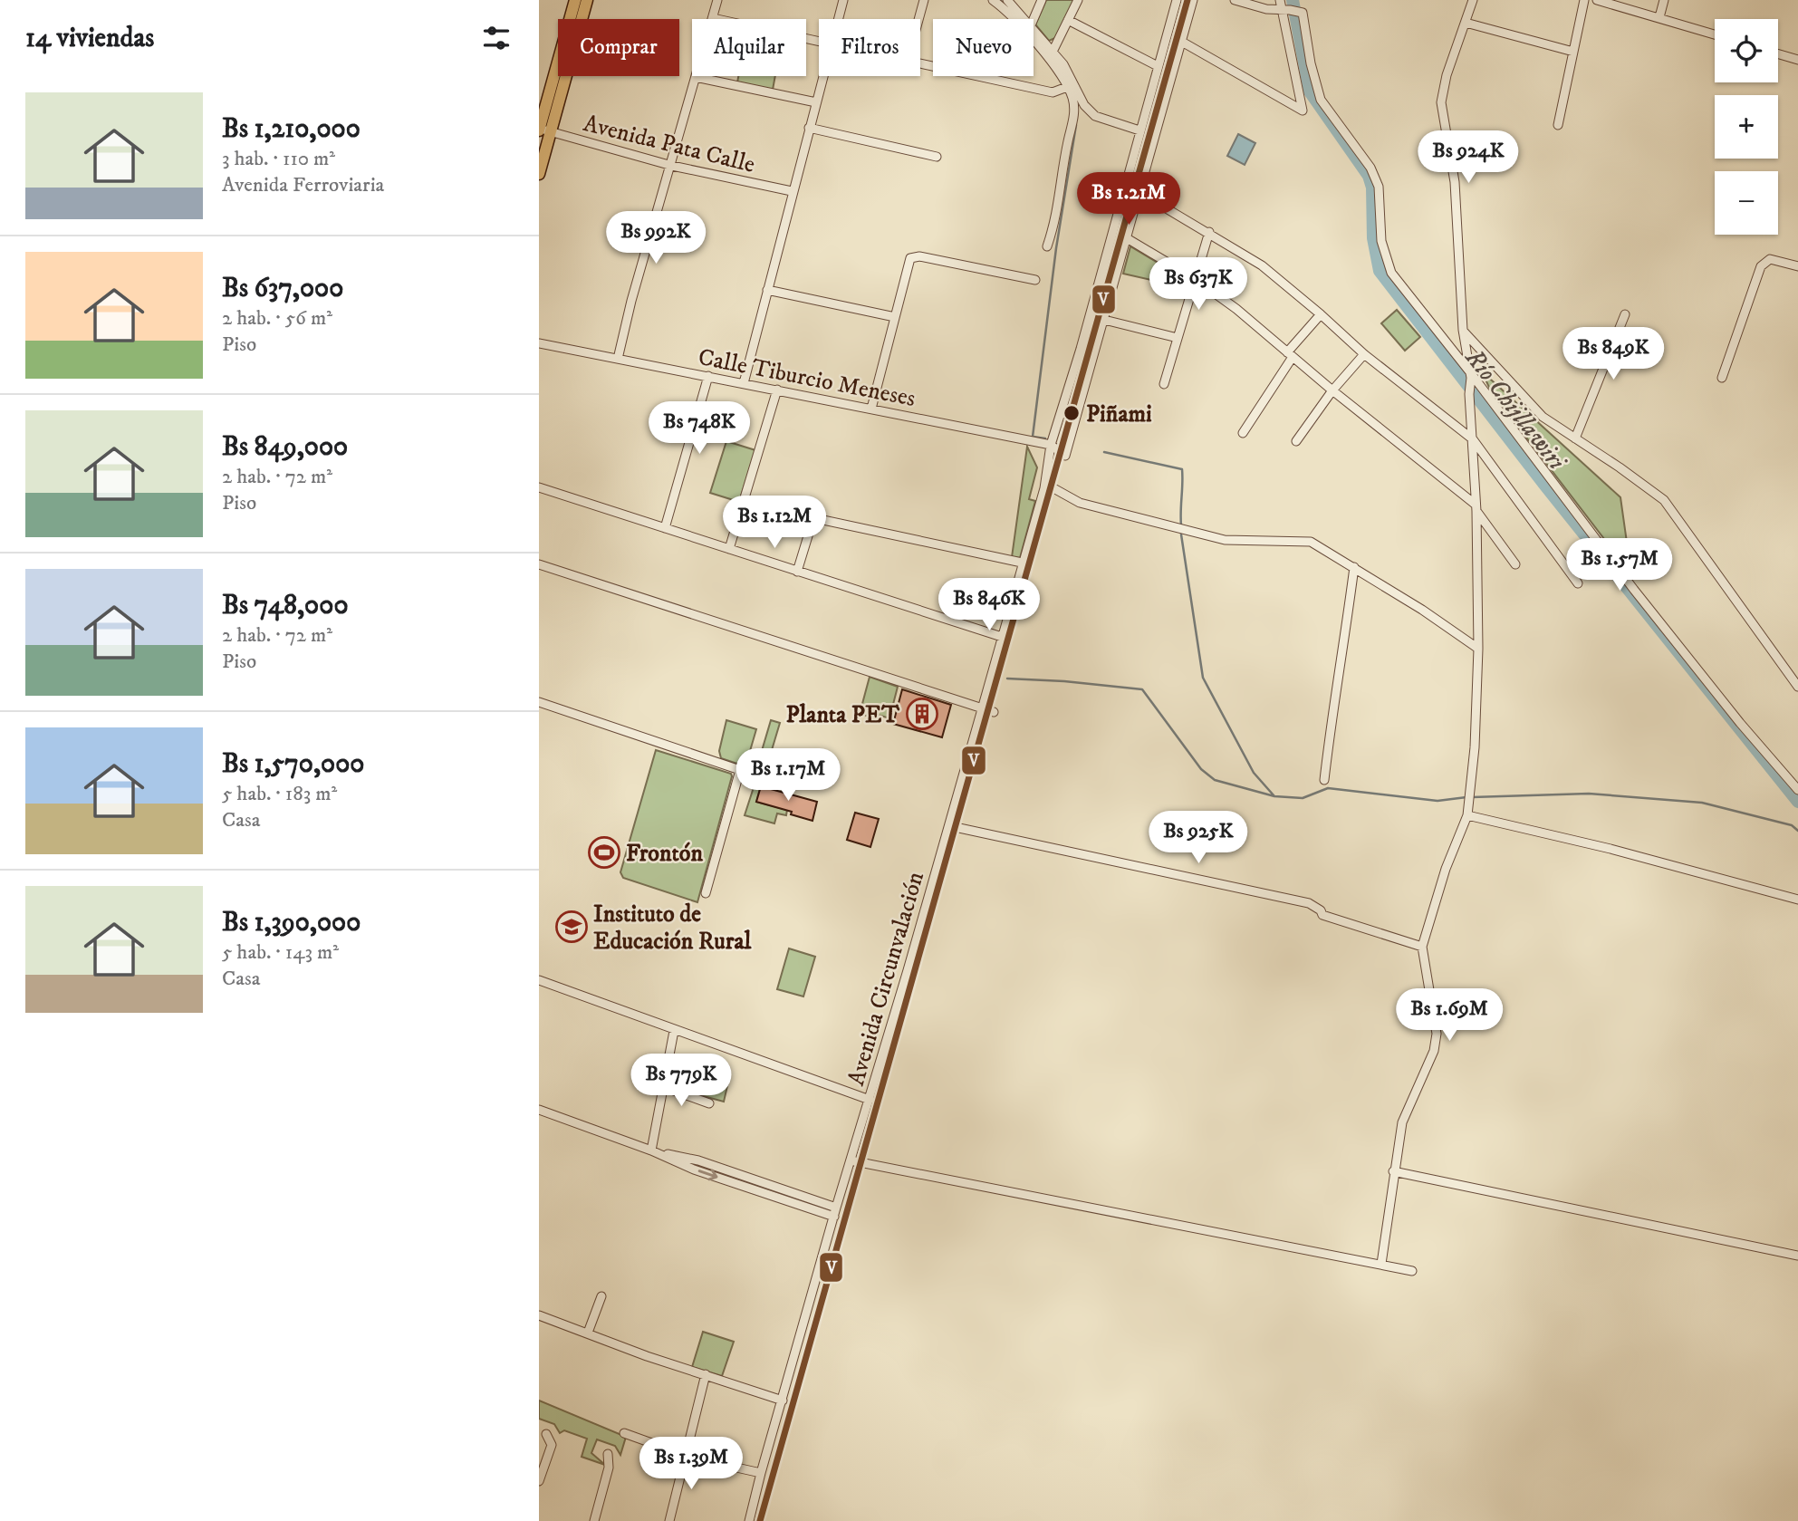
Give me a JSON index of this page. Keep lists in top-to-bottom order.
{
  "streets": {
    "street": ["Avenida Pata Calle", "Calle Tiburcio Meneses", "Avenida Circunvalación"]
  },
  "crossings": [
    ["Calle Tiburcio Meneses", "Avenida Circunvalación"]
  ],
  "water": ["Río Chijllawiri"],
  "places": {
    "other": ["Piñami"],
    "building": ["Planta PET"],
    "sports": ["Frontón"],
    "school or university": ["Instituto de Educación Rural"]
  },
  "lines": ["transit line V"],
  "page": {
    "heading": "14 viviendas",
    "map_buttons": ["+", "−"],
    "chip": [
      "Comprar",
      "Alquilar",
      "Filtros",
      "Nuevo"
    ],
    "list": [
      {
        "name": "Bs 1,210,000",
        "note": "3 hab. · 110 m² · Avenida Ferroviaria"
      },
      {
        "name": "Bs 637,000",
        "note": "2 hab. · 56 m² · Piso"
      },
      {
        "name": "Bs 849,000",
        "note": "2 hab. · 72 m² · Piso"
      },
      {
        "name": "Bs 748,000",
        "note": "2 hab. · 72 m² · Piso"
      },
      {
        "name": "Bs 1,570,000",
        "note": "5 hab. · 183 m² · Casa"
      },
      {
        "name": "Bs 1,390,000",
        "note": "5 hab. · 143 m² · Casa"
      }
    ],
    "price": [
      "Bs 924K",
      "Bs 1.21M",
      "Bs 992K",
      "Bs 637K",
      "Bs 849K",
      "Bs 748K",
      "Bs 1.12M",
      "Bs 1.57M",
      "Bs 846K",
      "Bs 1.17M",
      "Bs 925K",
      "Bs 1.69M",
      "Bs 779K",
      "Bs 1.39M"
    ]
  }
}
